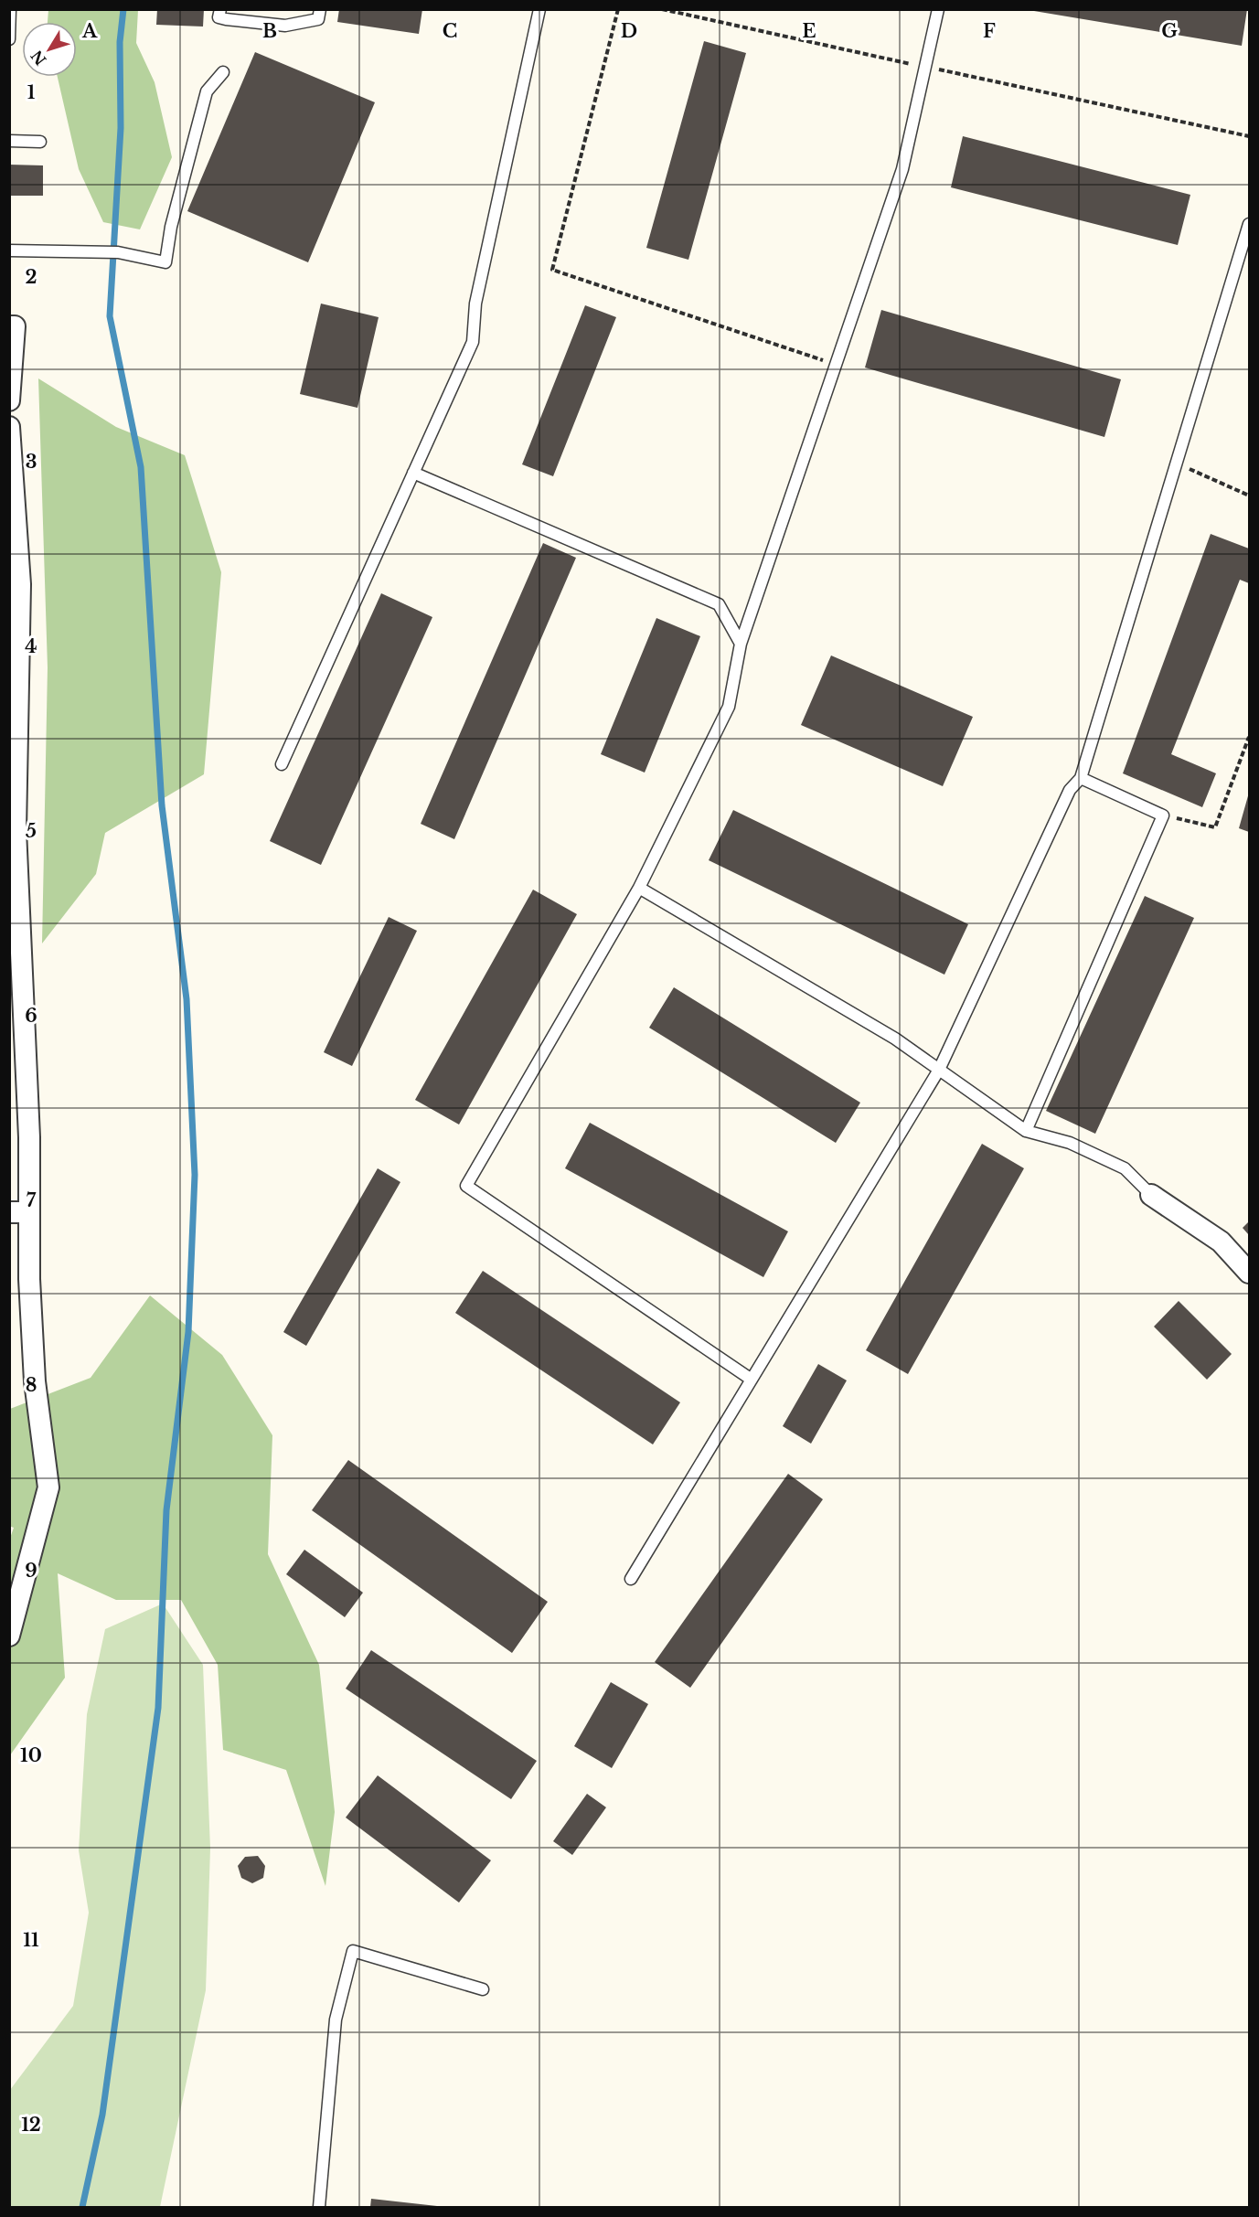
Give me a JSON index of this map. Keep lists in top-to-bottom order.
{
  "north": "bottom left",
  "grid": {
    "columns": [
      "A",
      "B",
      "C",
      "D",
      "E",
      "F",
      "G"
    ],
    "rows": [
      "1",
      "2",
      "3",
      "4",
      "5",
      "6",
      "7",
      "8",
      "9",
      "10",
      "11",
      "12"
    ]
  }
}
